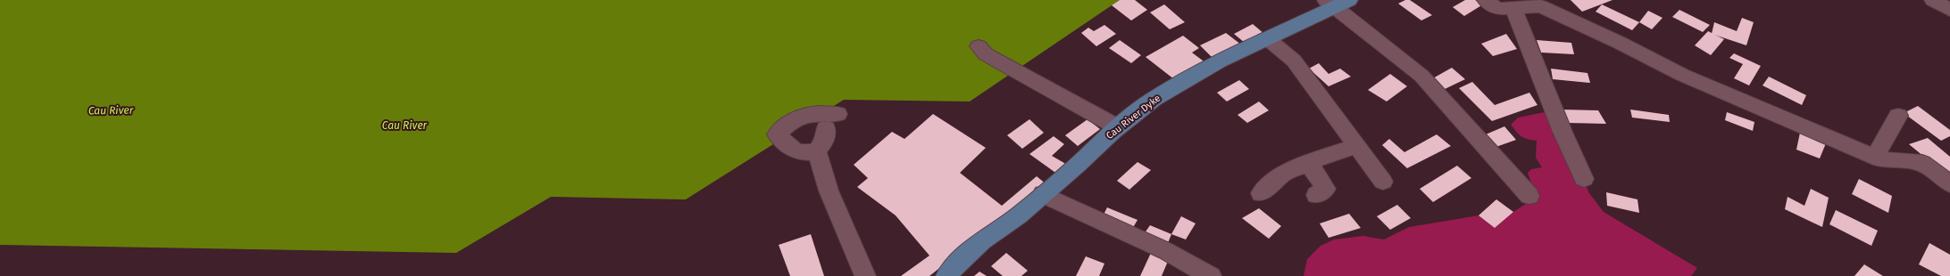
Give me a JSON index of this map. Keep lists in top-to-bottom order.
{
  "streets": {
    "main road": ["Cau River Dyke"]
  },
  "water": ["Cau River"]
}
